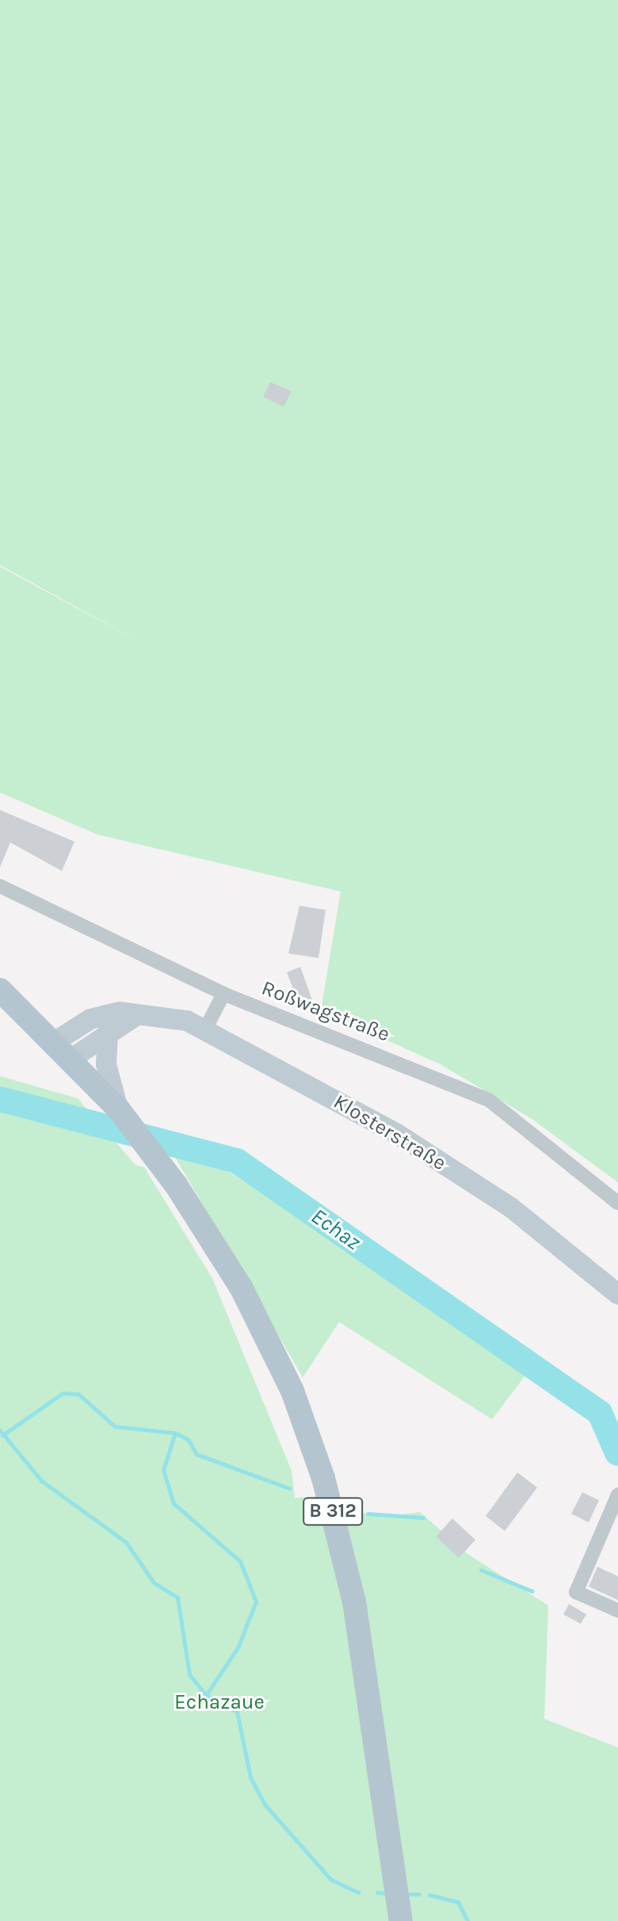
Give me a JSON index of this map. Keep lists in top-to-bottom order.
{
  "streets": {
    "main road": ["Klosterstraße", "B 312"],
    "street": ["Roßwagstraße"]
  },
  "crossings": [
    ["Klosterstraße", "B 312"]
  ],
  "water": ["Echaz"],
  "parks": ["Echazaue"]
}
